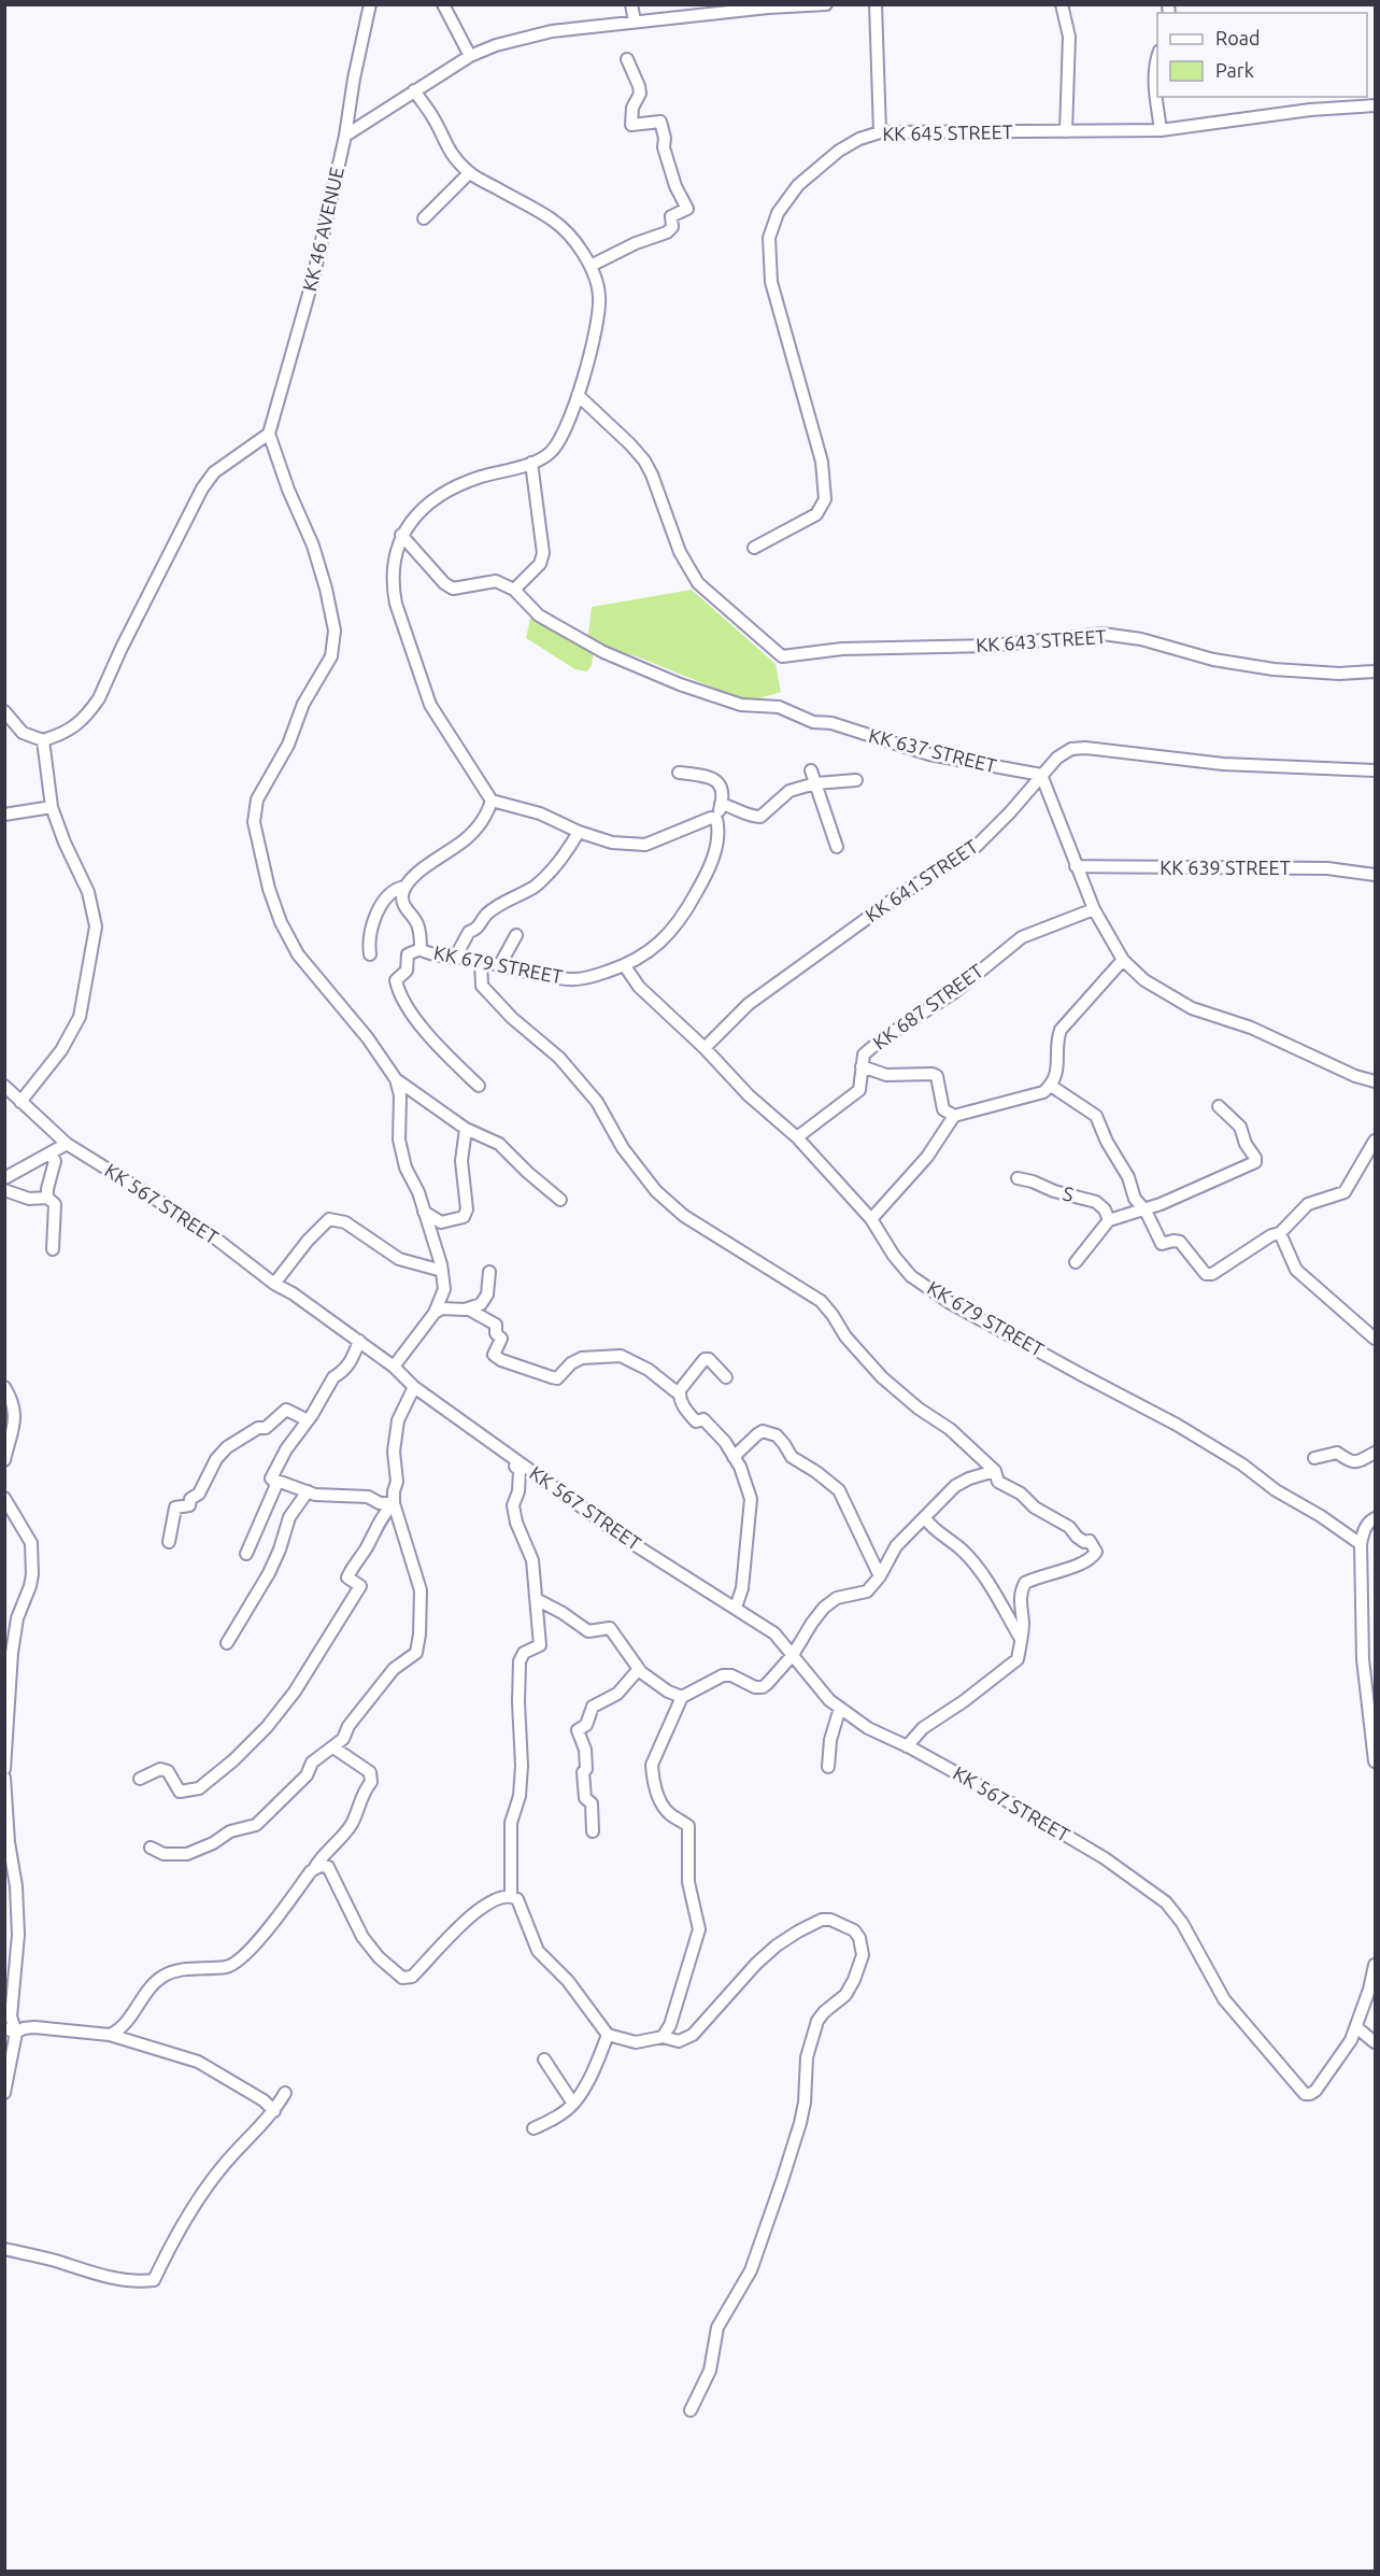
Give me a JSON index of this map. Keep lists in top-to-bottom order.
{
  "streets": {
    "street": [
      "KK 645 STREET",
      "KK 46 AVENUE",
      "KK 643 STREET",
      "KK 637 STREET",
      "KK 639 STREET",
      "KK 641 STREET",
      "KK 679 STREET",
      "KK 687 STREET",
      "S",
      "KK 567 STREET"
    ]
  },
  "crossings": [
    ["KK 637 STREET", "KK 641 STREET"],
    ["KK 641 STREET", "KK 679 STREET"],
    ["KK 679 STREET", "KK 687 STREET"]
  ],
  "legend": ["Road", "Park"]
}
